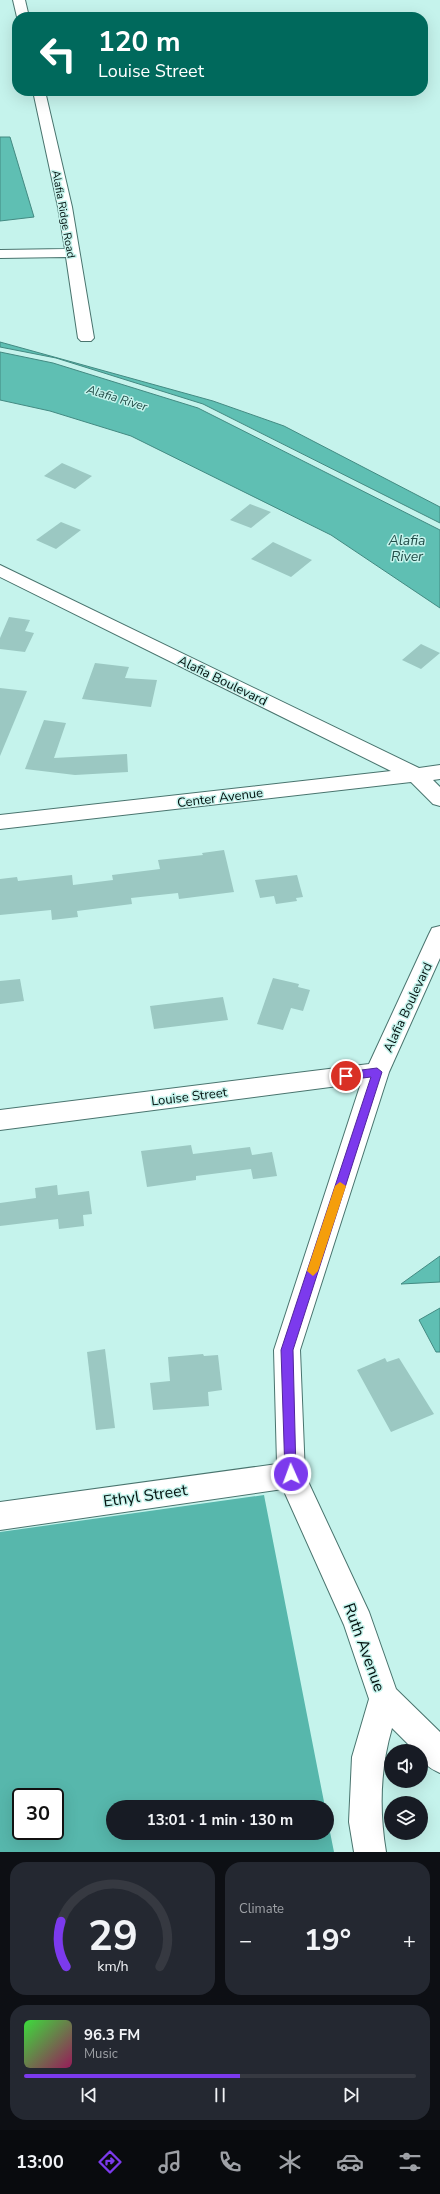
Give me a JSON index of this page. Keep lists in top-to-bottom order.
{
  "streets": {
    "street": [
      "Alafia Ridge Road",
      "Alafia Boulevard",
      "Center Avenue",
      "Louise Street",
      "Ethyl Street",
      "Ruth Avenue"
    ]
  },
  "crossings": [
    ["Alafia Boulevard", "Center Avenue"],
    ["Alafia Boulevard", "Louise Street"],
    ["Alafia Boulevard", "Ethyl Street"],
    ["Alafia Boulevard", "Ruth Avenue"],
    ["Ethyl Street", "Ruth Avenue"]
  ],
  "water": ["Alafia River"],
  "page": {
    "turn": ["120 m", "Louise Street"],
    "limit": "30",
    "trip": "13:01 · 1 min · 130 m",
    "tile": "Climate",
    "heat": ["−", "19°", "+"],
    "song": ["96.3 FM", "Music"],
    "tabs": "13:00",
    "gauge": ["29", "km/h"]
  }
}
